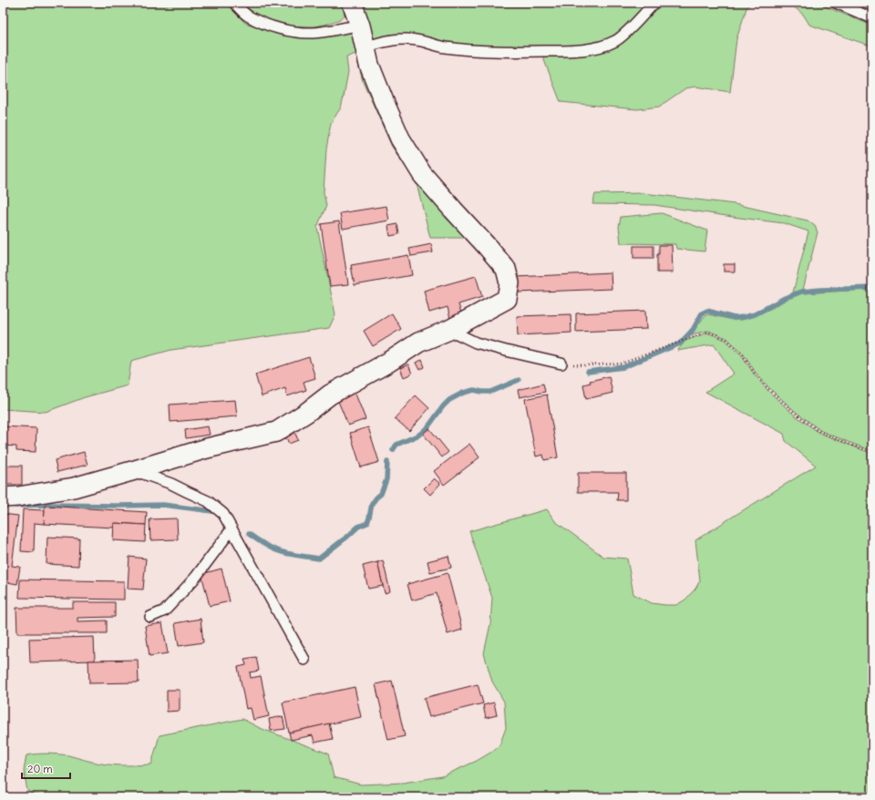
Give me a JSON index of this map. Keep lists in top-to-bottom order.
{
  "scale_bar": "20 m"
}
